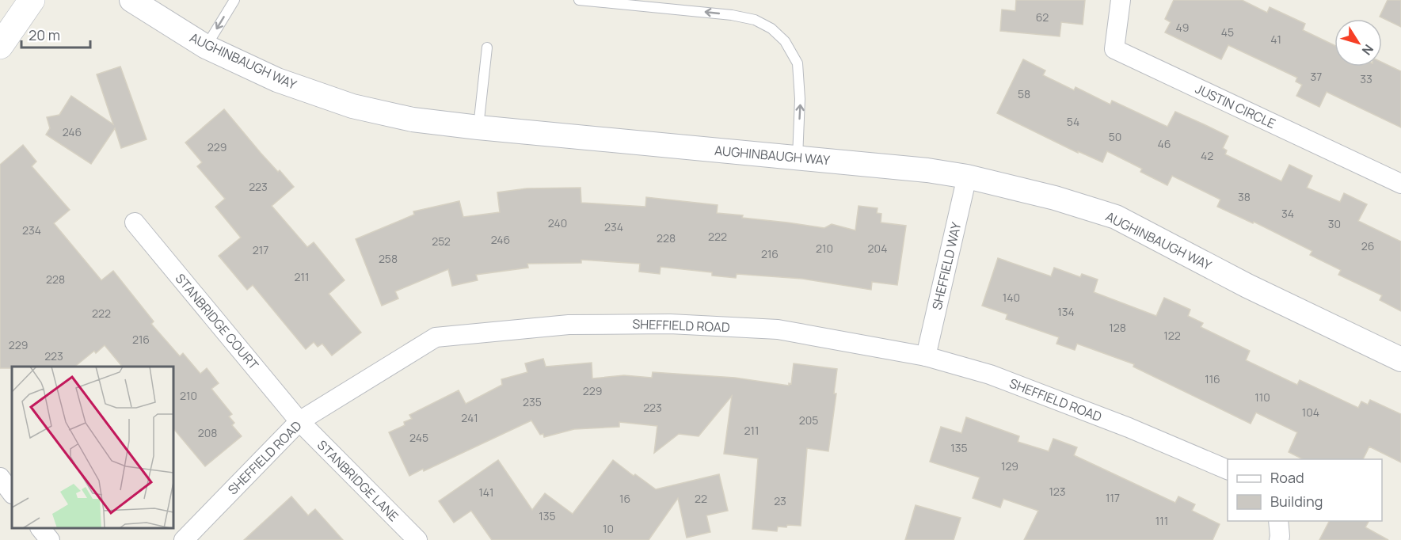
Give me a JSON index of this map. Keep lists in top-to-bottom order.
{
  "streets": {
    "street": [
      "AUGHINBAUGH WAY",
      "JUSTIN CIRCLE",
      "SHEFFIELD WAY",
      "STANBRIDGE COURT",
      "SHEFFIELD ROAD",
      "STANBRIDGE LANE"
    ]
  },
  "crossings": [
    ["AUGHINBAUGH WAY", "SHEFFIELD WAY"],
    ["SHEFFIELD WAY", "SHEFFIELD ROAD"],
    ["STANBRIDGE COURT", "SHEFFIELD ROAD"],
    ["STANBRIDGE COURT", "STANBRIDGE LANE"],
    ["SHEFFIELD ROAD", "STANBRIDGE LANE"]
  ],
  "house_numbers": [
    "62",
    "49",
    "45",
    "41",
    "37",
    "33",
    "58",
    "54",
    "246",
    "50",
    "46",
    "229",
    "42",
    "223",
    "38",
    "34",
    "240",
    "30",
    "234",
    "234",
    "222",
    "228",
    "246",
    "252",
    "26",
    "210",
    "204",
    "217",
    "216",
    "258",
    "211",
    "228",
    "140",
    "134",
    "222",
    "128",
    "122",
    "216",
    "229",
    "223",
    "116",
    "229",
    "210",
    "110",
    "235",
    "223",
    "104",
    "241",
    "205",
    "211",
    "208",
    "245",
    "135",
    "129",
    "123",
    "141",
    "117",
    "16",
    "22",
    "23",
    "135",
    "111",
    "10"
  ],
  "legend": ["Road", "Building"],
  "scale_bar": "20 m",
  "north": "bottom right"
}
